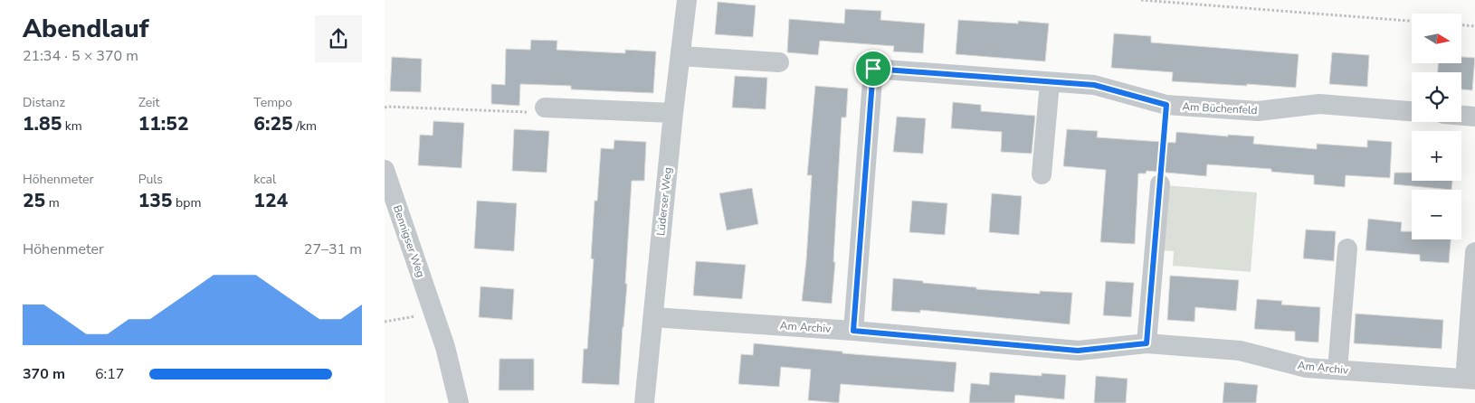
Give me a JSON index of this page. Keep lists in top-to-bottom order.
{
  "streets": {
    "street": [
      "Am Büchenfeld",
      "Lüderser Weg",
      "Bennigser Weg",
      "Am Archiv"
    ]
  },
  "crossings": [
    ["Am Büchenfeld", "Am Archiv"],
    ["Lüderser Weg", "Am Archiv"]
  ],
  "north": "right",
  "page": {
    "heading": ["Abendlauf", "21:34 · 5 × 370 m"],
    "map_buttons": ["+", "−"],
    "stats": [
      ["Distanz", "1.85 km"],
      ["Zeit", "11:52"],
      ["Tempo", "6:25 /km"],
      ["Höhenmeter", "25 m"],
      ["Puls", "135 bpm"],
      ["kcal", "124"]
    ],
    "chart": ["Höhenmeter", "27–31 m"],
    "list": [
      {
        "name": "370 m",
        "note": "6:17"
      }
    ]
  }
}
